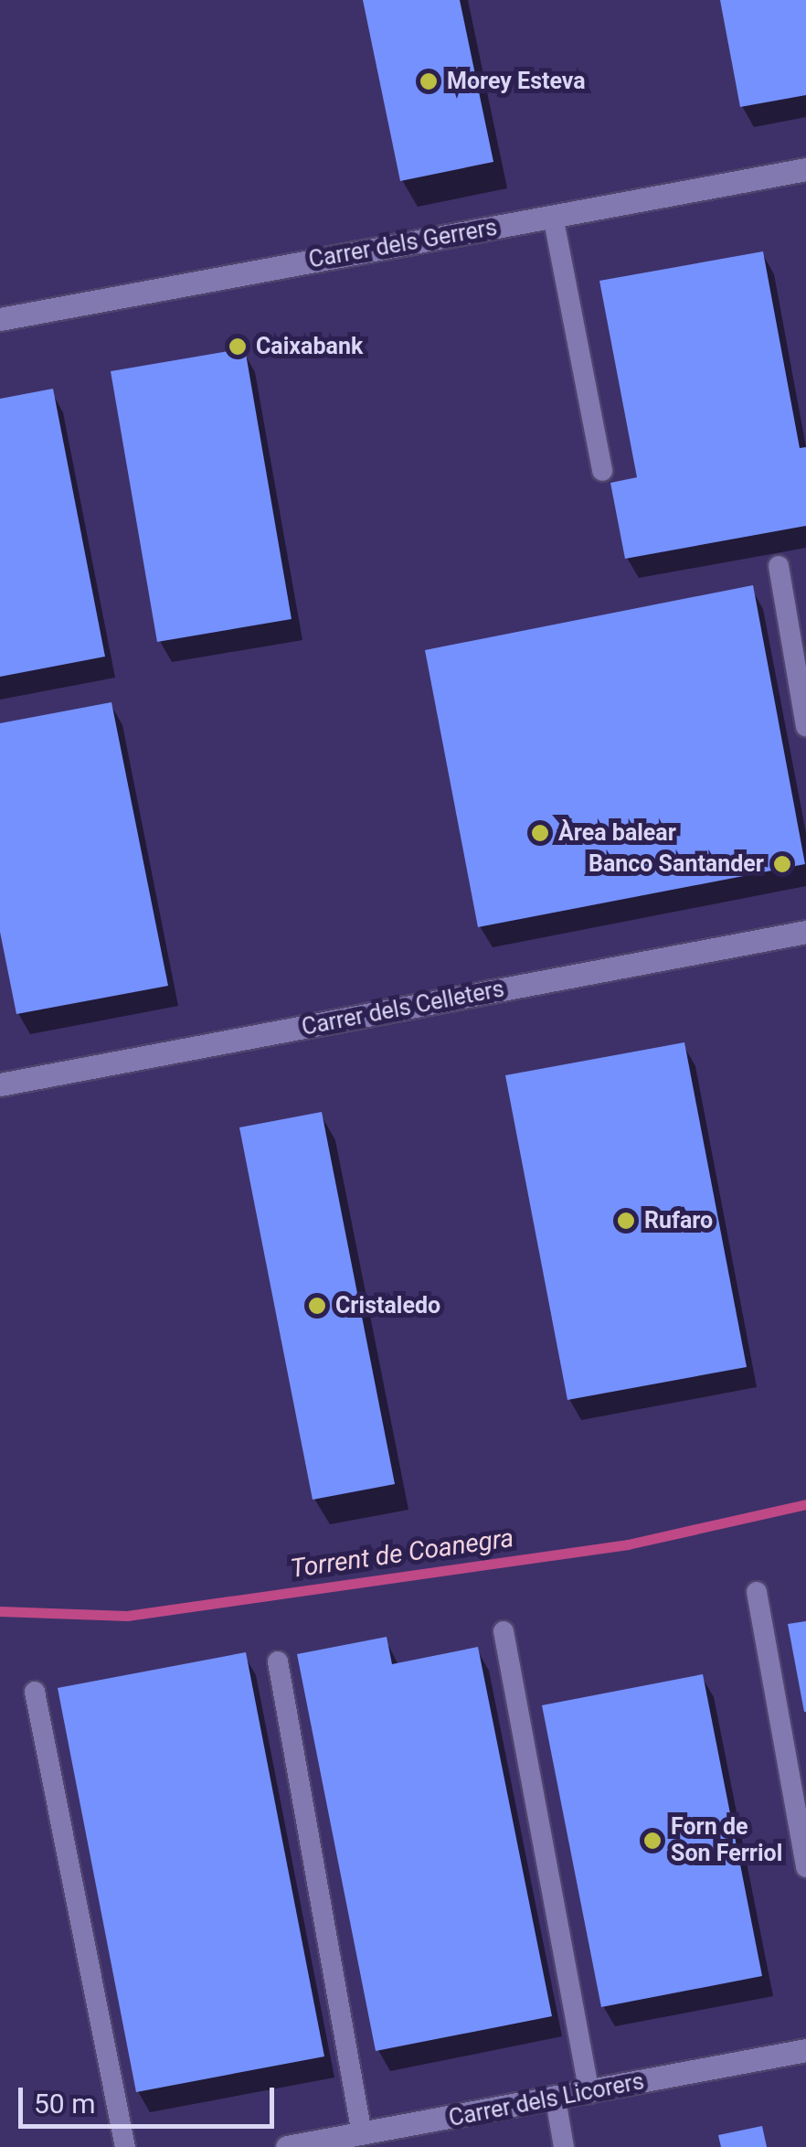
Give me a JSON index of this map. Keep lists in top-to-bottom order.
{
  "streets": {
    "street": ["Carrer dels Gerrers", "Carrer dels Celleters", "Carrer dels Licorers"]
  },
  "water": ["Torrent de Coanegra"],
  "places": [
    "Morey Esteva",
    "Caixabank",
    "Àrea balear",
    "Banco Santander",
    "Rufaro",
    "Cristaledo",
    "Forn de Son Ferriol"
  ],
  "scale_bar": "50 m"
}
